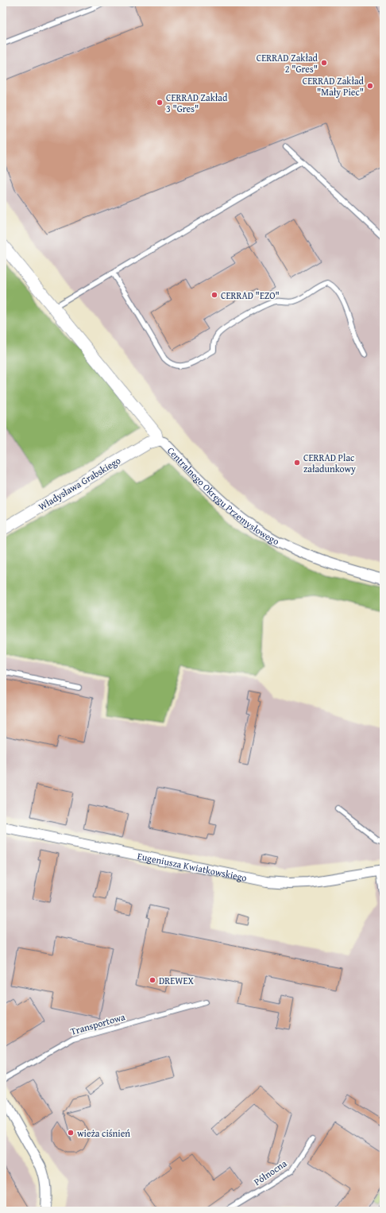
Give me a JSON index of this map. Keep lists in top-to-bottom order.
{
  "streets": {
    "street": ["Władysława Grabskiego", "Centralnego Okręgu Przemysłowego", "Eugeniusza Kwiatkowskiego"],
    "lane": ["Transportowa", "Północna"]
  },
  "crossings": [
    ["Władysława Grabskiego", "Centralnego Okręgu Przemysłowego"]
  ],
  "places": [
    "CERRAD Zakład 2 \"Gres\"",
    "CERRAD Zakład \"Mały Piec\"",
    "CERRAD Zakład 3 \"Gres\"",
    "CERRAD \"EZO\"",
    "CERRAD Plac załadunkowy",
    "DREWEX",
    "wieża ciśnień"
  ]
}
